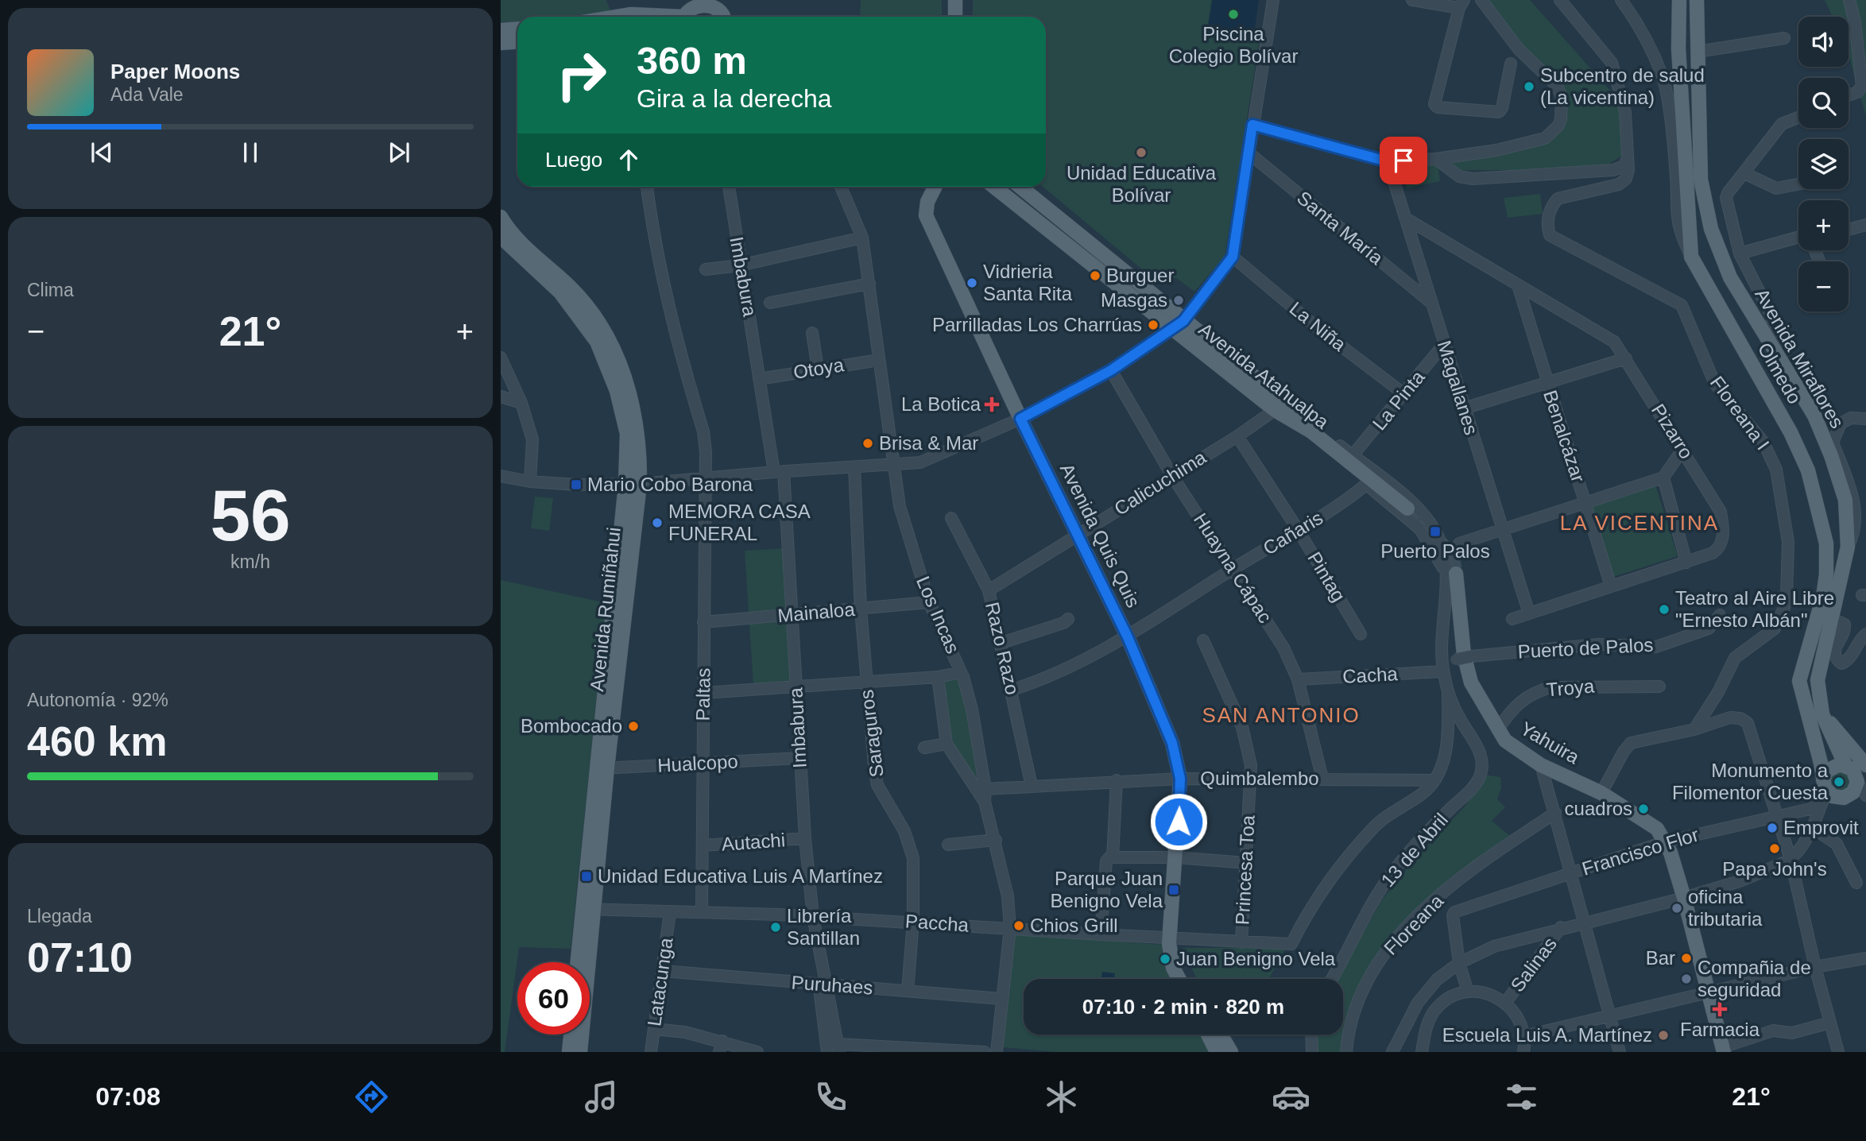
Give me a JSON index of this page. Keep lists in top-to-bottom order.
{
  "streets": {
    "main road": [
      "Avenida Miraflores",
      "Olmedo",
      "Avenida Atahualpa",
      "Avenida Quis Quis",
      "Avenida Rumiñahui",
      "Yahuira"
    ],
    "street": [
      "Santa María",
      "Imbabura",
      "La Niña",
      "Otoya",
      "Magallanes",
      "La Pinta",
      "Floreana I",
      "Pizarro",
      "Benalcázar",
      "Calicuchima",
      "Cañaris",
      "Huayna Cápac",
      "Pintag",
      "Mainaloa",
      "Los Incas",
      "Razo Razo",
      "Puerto de Palos",
      "Cacha",
      "Troya",
      "Paltas",
      "Saraguros",
      "Hualcopo",
      "Quimbalembo",
      "Autachi",
      "13 de Abril",
      "Francisco Flor",
      "Princesa Toa",
      "Paccha",
      "Floreana",
      "Salinas",
      "Latacunga",
      "Puruhaes"
    ]
  },
  "crossings": [
    ["Santa María", "Magallanes"],
    ["Imbabura", "Otoya"],
    ["Imbabura", "Mainaloa"],
    ["Imbabura", "Hualcopo"],
    ["Imbabura", "Autachi"],
    ["Imbabura", "Paccha"],
    ["Imbabura", "Puruhaes"],
    ["La Niña", "La Pinta"],
    ["Avenida Miraflores", "Olmedo"],
    ["Avenida Miraflores", "Francisco Flor"],
    ["Otoya", "Los Incas"],
    ["Olmedo", "Francisco Flor"],
    ["Avenida Atahualpa", "La Pinta"],
    ["Avenida Atahualpa", "Calicuchima"],
    ["Avenida Atahualpa", "Cañaris"],
    ["Avenida Atahualpa", "Puerto de Palos"],
    ["Avenida Atahualpa", "Cacha"],
    ["Avenida Atahualpa", "Yahuira"],
    ["Avenida Atahualpa", "13 de Abril"],
    ["Magallanes", "La Pinta"],
    ["Magallanes", "Pizarro"],
    ["Pizarro", "Benalcázar"],
    ["Calicuchima", "Avenida Quis Quis"],
    ["Calicuchima", "Huayna Cápac"],
    ["Calicuchima", "Pintag"],
    ["Calicuchima", "Razo Razo"],
    ["Cañaris", "Avenida Quis Quis"],
    ["Cañaris", "Huayna Cápac"],
    ["Cañaris", "Pintag"],
    ["Cañaris", "Razo Razo"],
    ["Avenida Quis Quis", "Quimbalembo"],
    ["Avenida Quis Quis", "Paccha"],
    ["Huayna Cápac", "Cacha"],
    ["Huayna Cápac", "Quimbalembo"],
    ["Avenida Rumiñahui", "Hualcopo"],
    ["Avenida Rumiñahui", "Paccha"],
    ["Mainaloa", "Los Incas"],
    ["Mainaloa", "Paltas"],
    ["Mainaloa", "Saraguros"],
    ["Los Incas", "Quimbalembo"],
    ["Los Incas", "Paccha"],
    ["Los Incas", "Puruhaes"],
    ["Razo Razo", "Quimbalembo"],
    ["Troya", "Yahuira"],
    ["Paltas", "Hualcopo"],
    ["Paltas", "Autachi"],
    ["Paltas", "Paccha"],
    ["Saraguros", "Paccha"],
    ["Saraguros", "Puruhaes"],
    ["Yahuira", "Francisco Flor"],
    ["Quimbalembo", "Princesa Toa"],
    ["Quimbalembo", "Paccha"],
    ["Princesa Toa", "Paccha"],
    ["Paccha", "Latacunga"],
    ["Latacunga", "Puruhaes"]
  ],
  "districts": ["LA VICENTINA", "SAN ANTONIO"],
  "places": {
    "other": [
      "Piscina Colegio Bolívar",
      "Subcentro de salud (La vicentina)",
      "Unidad Educativa Bolívar",
      "Burguer",
      "Vidrieria Santa Rita",
      "Masgas",
      "Parrilladas Los Charrúas",
      "Brisa & Mar",
      "MEMORA CASA FUNERAL",
      "Teatro al Aire Libre \"Ernesto Albán\"",
      "Bombocado",
      "Monumento a Filomentor Cuesta",
      "cuadros",
      "Emprovit",
      "Papa John's",
      "oficina tributaria",
      "Chios Grill",
      "Librería Santillan",
      "Bar",
      "Juan Benigno Vela",
      "Compañia de seguridad",
      "Escuela Luis A. Martínez"
    ],
    "health": ["La Botica", "Farmacia"],
    "transit": [
      "Mario Cobo Barona",
      "Puerto Palos",
      "Unidad Educativa Luis A Martínez",
      "Parque Juan Benigno Vela"
    ]
  },
  "page": {
    "map_buttons": ["+", "−"],
    "turn": ["360 m", "Gira a la derecha"],
    "song": ["Paper Moons", "Ada Vale"],
    "then": "Luego",
    "tile": [
      "Clima",
      ["56", "km/h"],
      ["Autonomía · 92%", "460 km"],
      ["Llegada", "07:10"]
    ],
    "heat": ["−", "21°", "+"],
    "limit": "60",
    "trip": "07:10 · 2 min · 820 m",
    "tabs": ["07:08", "21°"]
  }
}
